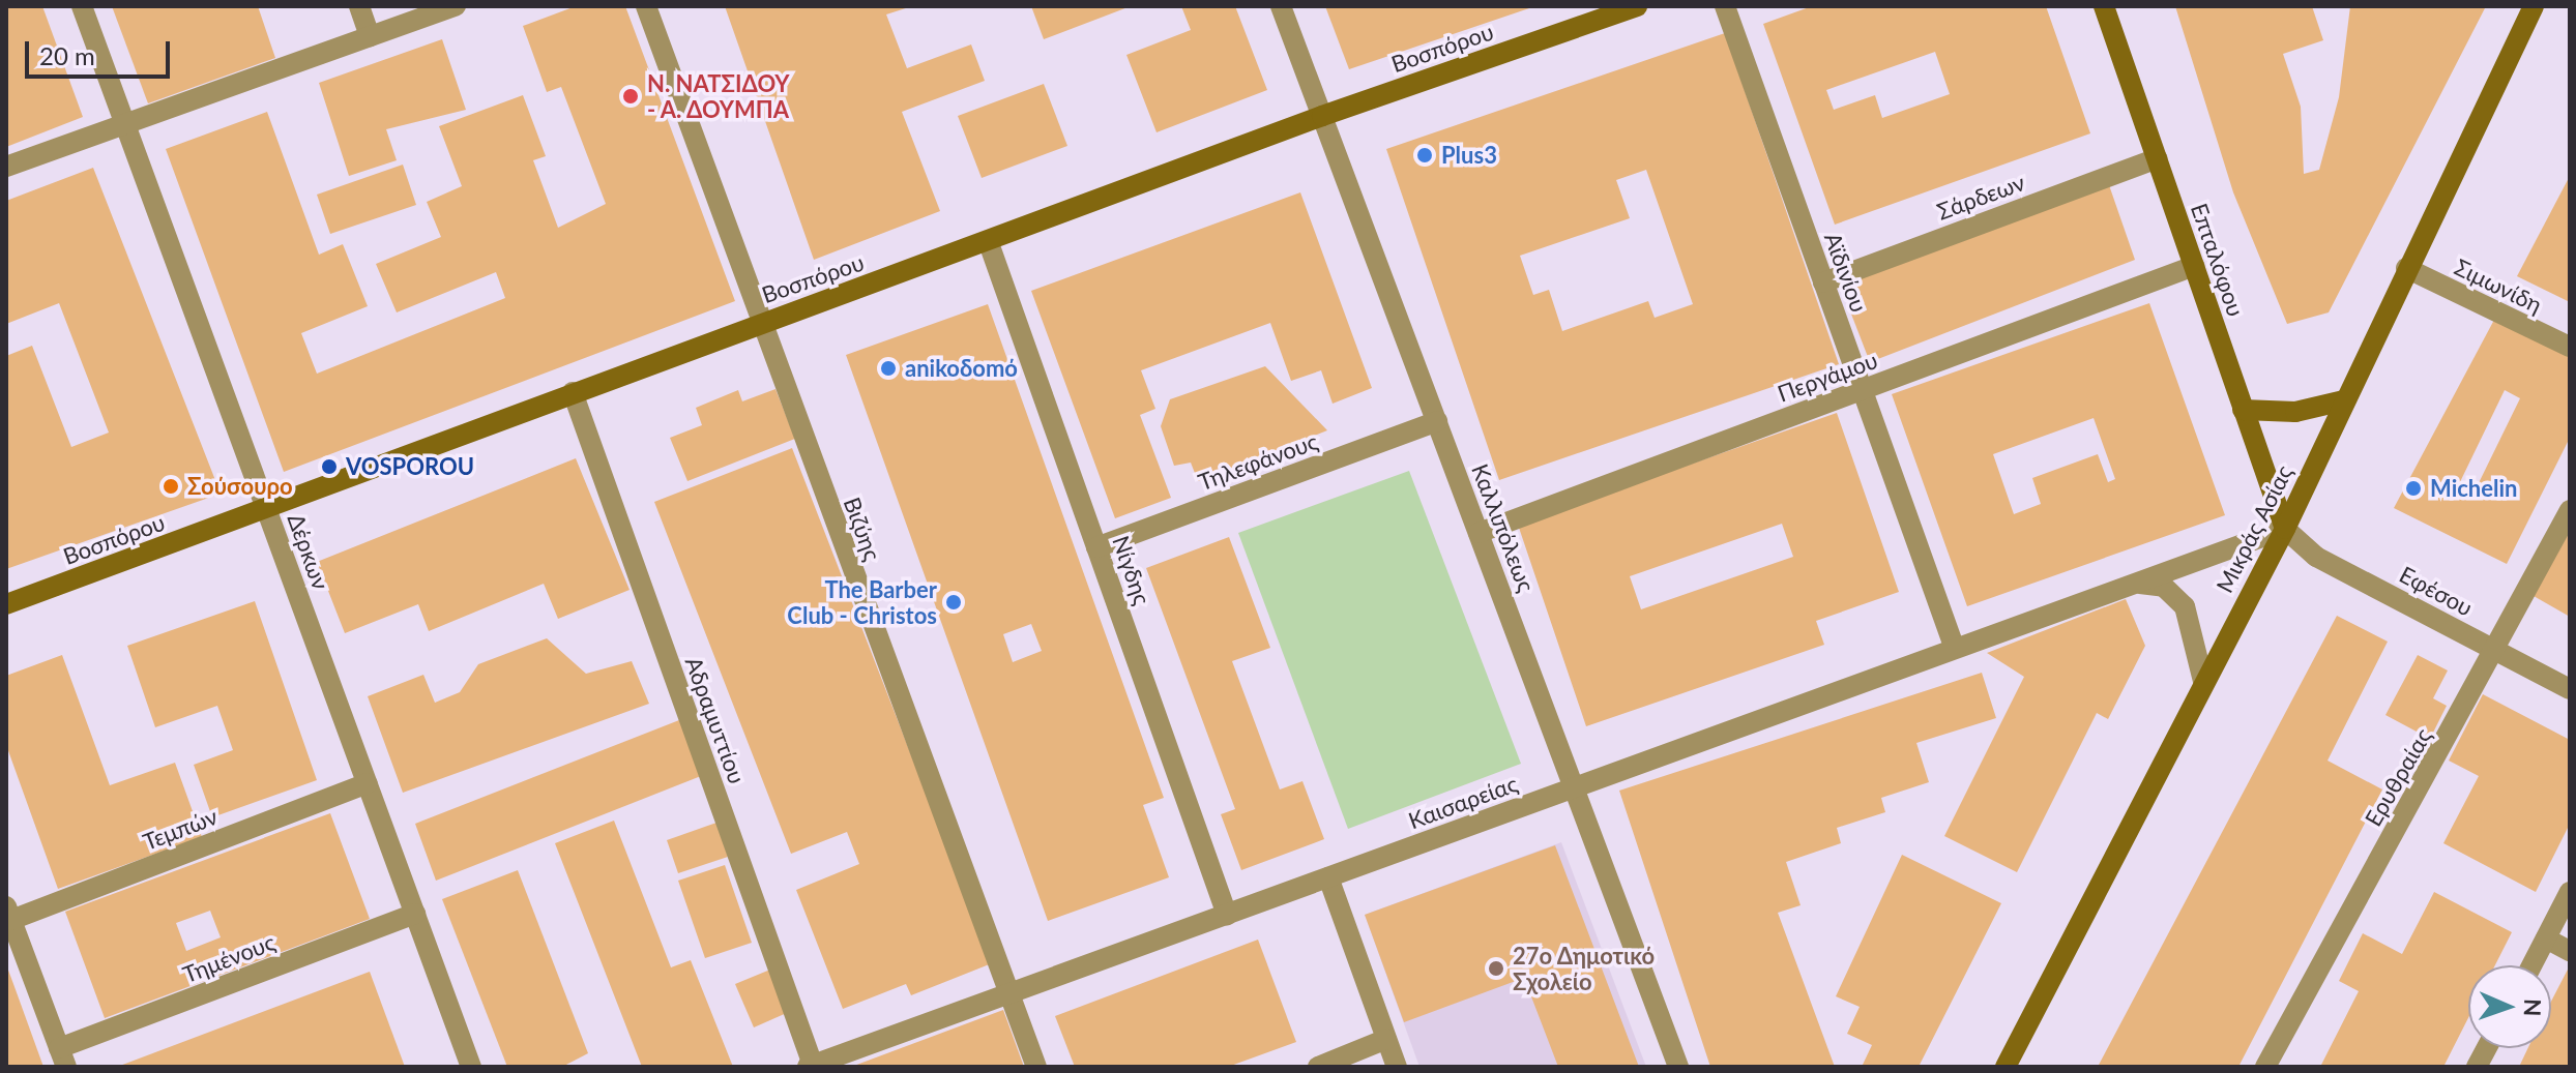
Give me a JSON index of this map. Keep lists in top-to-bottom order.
{
  "streets": {
    "street": [
      "Βοσπόρου",
      "Σάρδεων",
      "Επταλόφου",
      "Αϊδινίου",
      "Σιμωνίδη",
      "Περγάμου",
      "Τηλεφάνους",
      "Καλλιπόλεως",
      "Βιζύης",
      "Μικράς Ασίας",
      "Δέρκων",
      "Νίγδης",
      "Εφέσου",
      "Αδραμυττίου",
      "Ερυθραίας",
      "Καισαρείας",
      "Τεμπών",
      "Τημένους"
    ]
  },
  "crossings": [
    ["Βοσπόρου", "Καλλιπόλεως"],
    ["Βοσπόρου", "Βιζύης"],
    ["Βοσπόρου", "Δέρκων"],
    ["Βοσπόρου", "Νίγδης"],
    ["Βοσπόρου", "Αδραμυττίου"],
    ["Σάρδεων", "Επταλόφου"],
    ["Σάρδεων", "Αϊδινίου"],
    ["Επταλόφου", "Περγάμου"],
    ["Επταλόφου", "Μικράς Ασίας"],
    ["Επταλόφου", "Εφέσου"],
    ["Επταλόφου", "Καισαρείας"],
    ["Αϊδινίου", "Περγάμου"],
    ["Αϊδινίου", "Καισαρείας"],
    ["Σιμωνίδη", "Μικράς Ασίας"],
    ["Περγάμου", "Καλλιπόλεως"],
    ["Τηλεφάνους", "Καλλιπόλεως"],
    ["Τηλεφάνους", "Νίγδης"],
    ["Καλλιπόλεως", "Καισαρείας"],
    ["Βιζύης", "Καισαρείας"],
    ["Μικράς Ασίας", "Εφέσου"],
    ["Μικράς Ασίας", "Καισαρείας"],
    ["Δέρκων", "Τεμπών"],
    ["Δέρκων", "Τημένους"],
    ["Νίγδης", "Καισαρείας"],
    ["Εφέσου", "Ερυθραίας"],
    ["Εφέσου", "Καισαρείας"],
    ["Αδραμυττίου", "Καισαρείας"]
  ],
  "places": [
    "Ν. ΝΑΤΣΙΔΟΥ - Α. ΔΟΥΜΠΑ",
    "Plus3",
    "anikoδomό",
    "VOSPOROU",
    "Σούσουρο",
    "Michelin",
    "The Barber Club - Christos",
    "27ο Δημοτικό Σχολείο"
  ],
  "scale_bar": "20 m",
  "north": "right"
}
